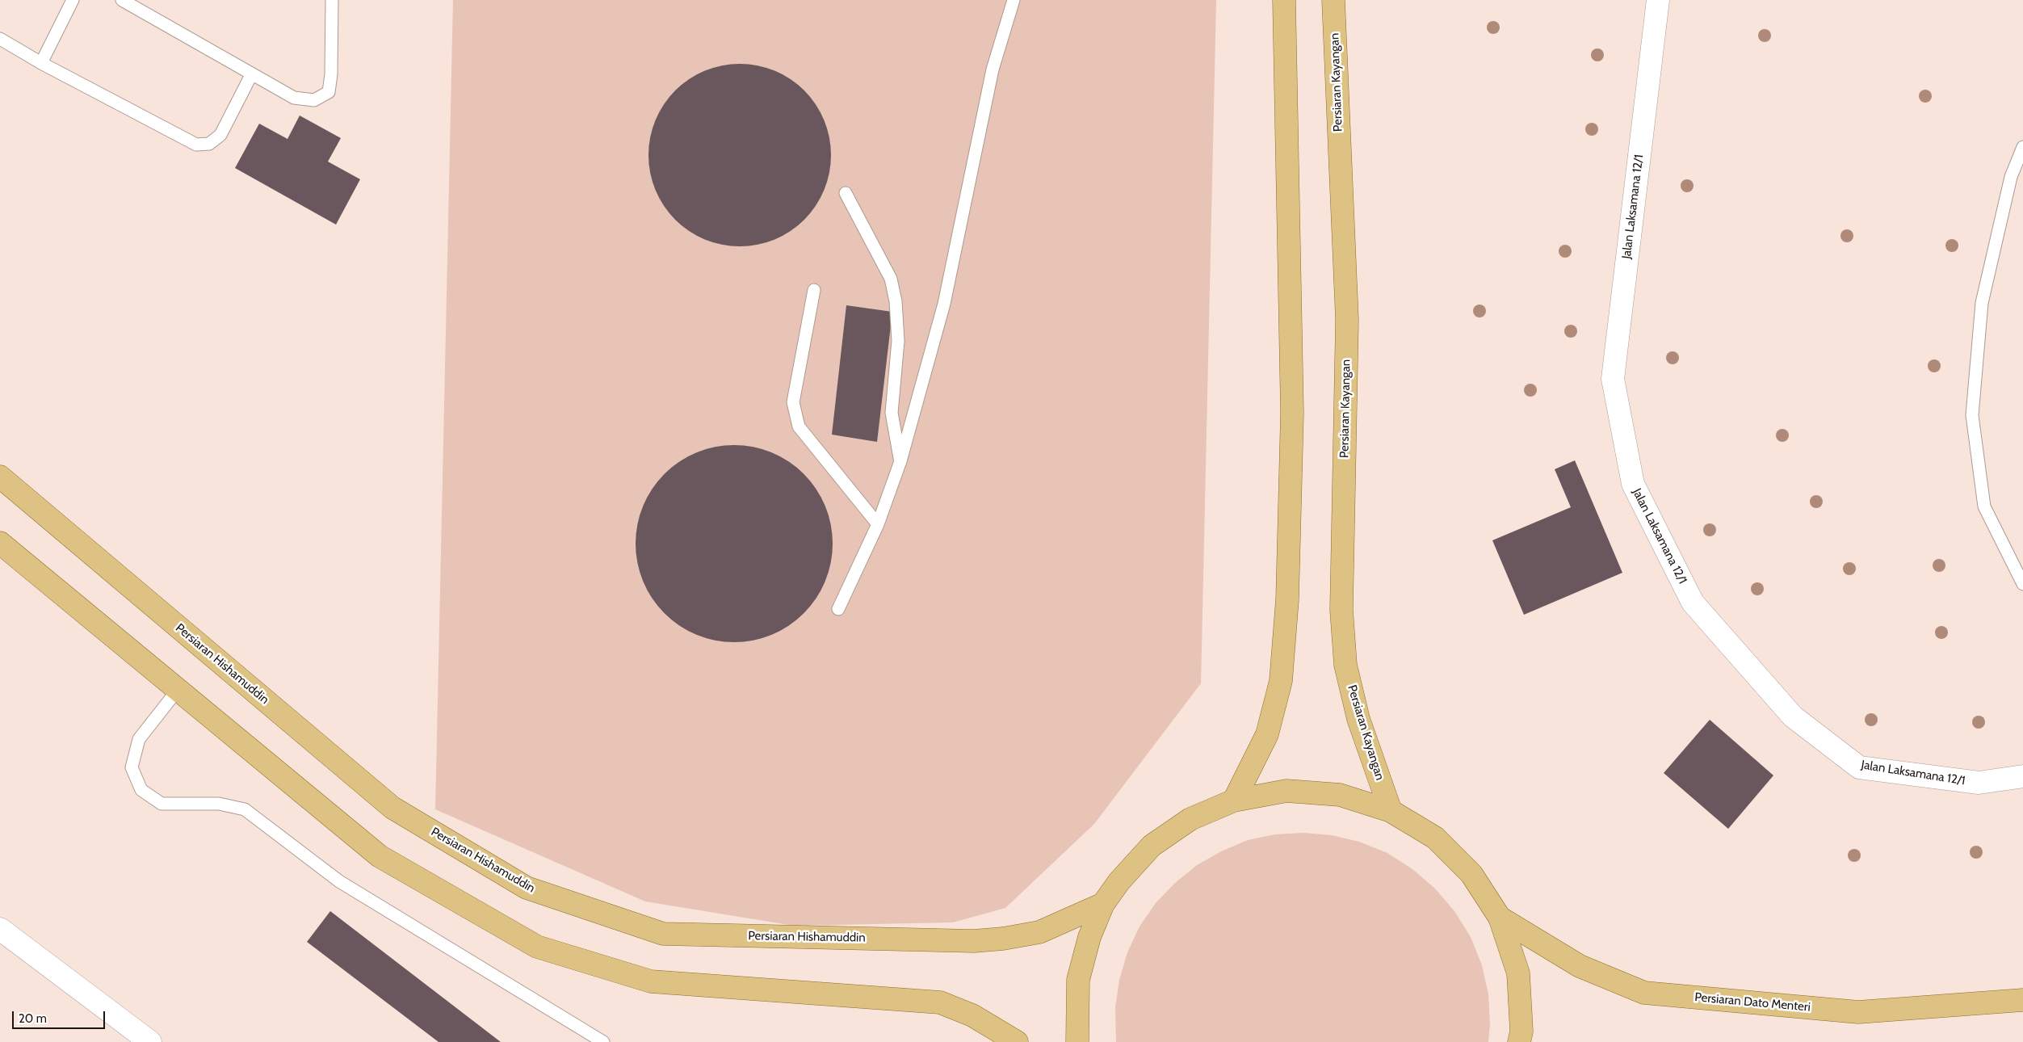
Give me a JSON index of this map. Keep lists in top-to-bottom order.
{
  "streets": {
    "main road": ["Persiaran Kayangan", "Persiaran Hishamuddin", "Persiaran Dato Menteri"],
    "street": ["Jalan Laksamana 12/1"]
  },
  "scale_bar": "20 m"
}
